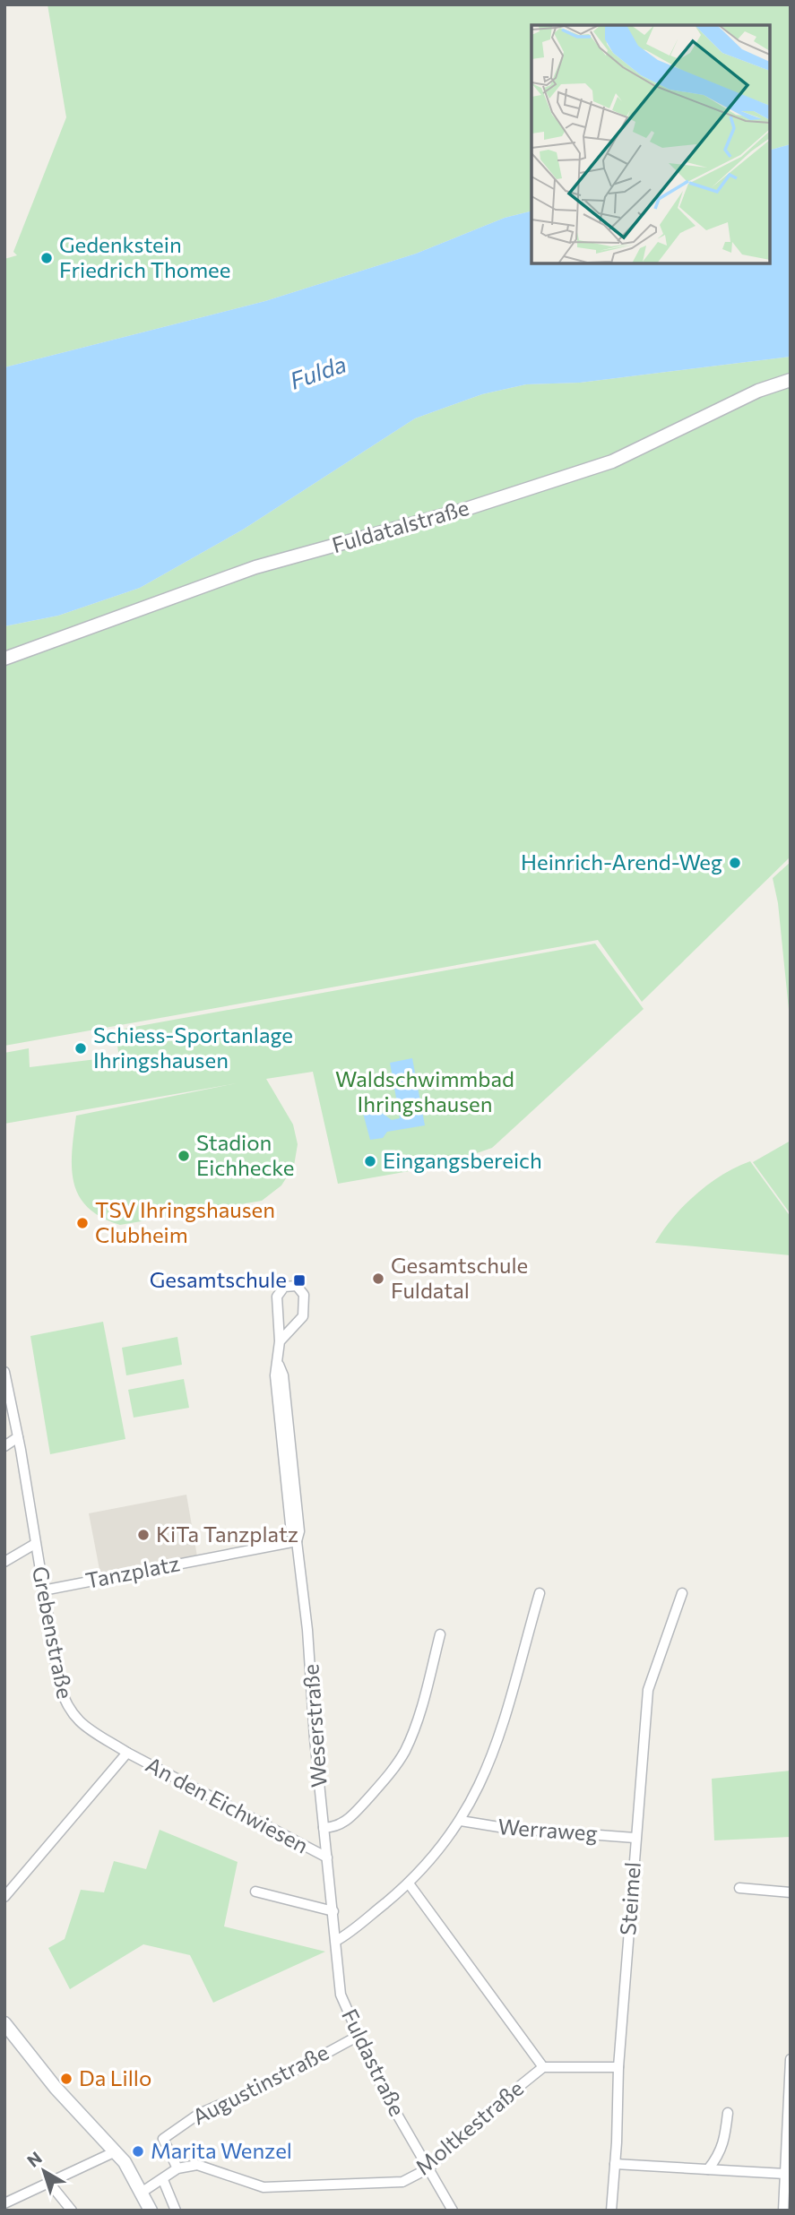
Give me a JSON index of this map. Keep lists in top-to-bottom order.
{
  "streets": {
    "main road": ["Fuldatalstraße"],
    "street": [
      "Tanzplatz",
      "Grebenstraße",
      "Weserstraße",
      "An den Eichwiesen",
      "Werraweg",
      "Steimel",
      "Fuldastraße",
      "Augustinstraße",
      "Moltkestraße"
    ]
  },
  "crossings": [
    ["Tanzplatz", "Grebenstraße"],
    ["Tanzplatz", "Weserstraße"],
    ["Grebenstraße", "An den Eichwiesen"],
    ["Weserstraße", "An den Eichwiesen"],
    ["Weserstraße", "Fuldastraße"],
    ["Werraweg", "Steimel"],
    ["Steimel", "Moltkestraße"],
    ["Fuldastraße", "Augustinstraße"],
    ["Fuldastraße", "Moltkestraße"],
    ["Augustinstraße", "Moltkestraße"]
  ],
  "water": ["Fulda"],
  "parks": ["Waldschwimmbad Ihringshausen"],
  "places": {
    "other": [
      "Gedenkstein Friedrich Thomee",
      "Heinrich-Arend-Weg",
      "Schiess-Sportanlage Ihringshausen",
      "Stadion Eichhecke",
      "Eingangsbereich",
      "TSV Ihringshausen Clubheim",
      "Gesamtschule Fuldatal",
      "KiTa Tanzplatz",
      "Da Lillo",
      "Marita Wenzel"
    ],
    "transit": ["Gesamtschule"]
  },
  "north": "top left"
}
